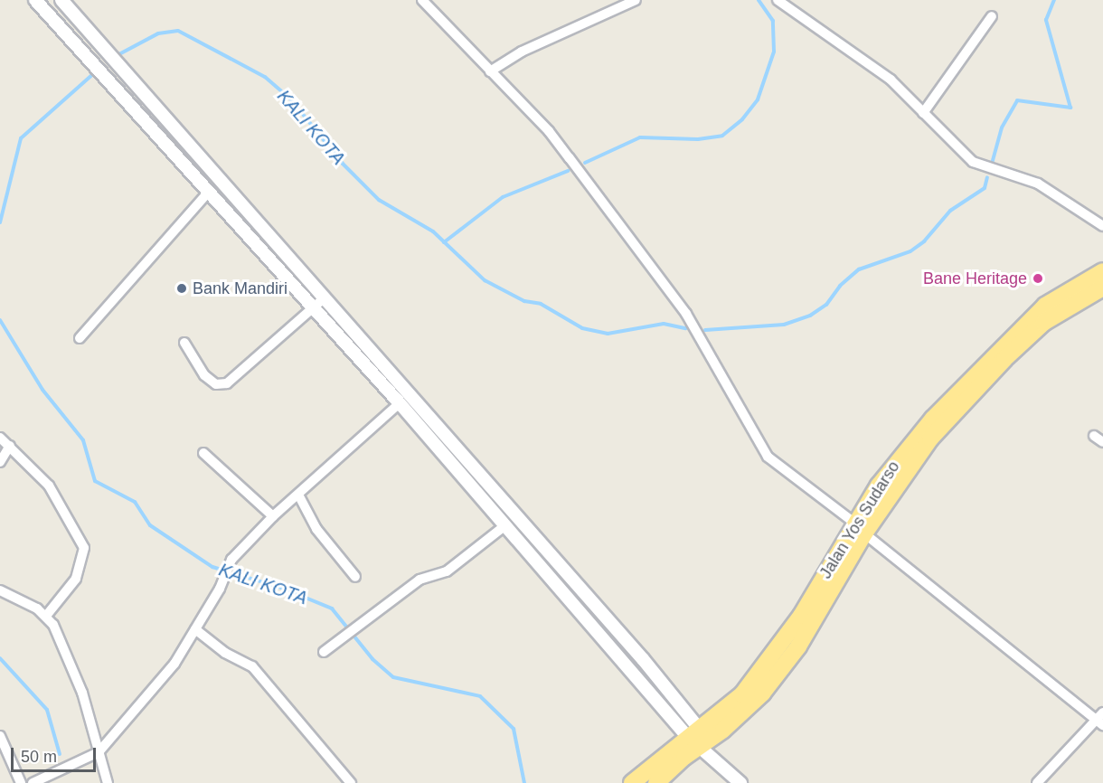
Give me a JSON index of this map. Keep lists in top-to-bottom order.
{
  "streets": {
    "highway": ["Jalan Yos Sudarso"]
  },
  "water": ["KALI KOTA"],
  "places": ["Bane Heritage", "Bank Mandiri"],
  "scale_bar": "50 m"
}
